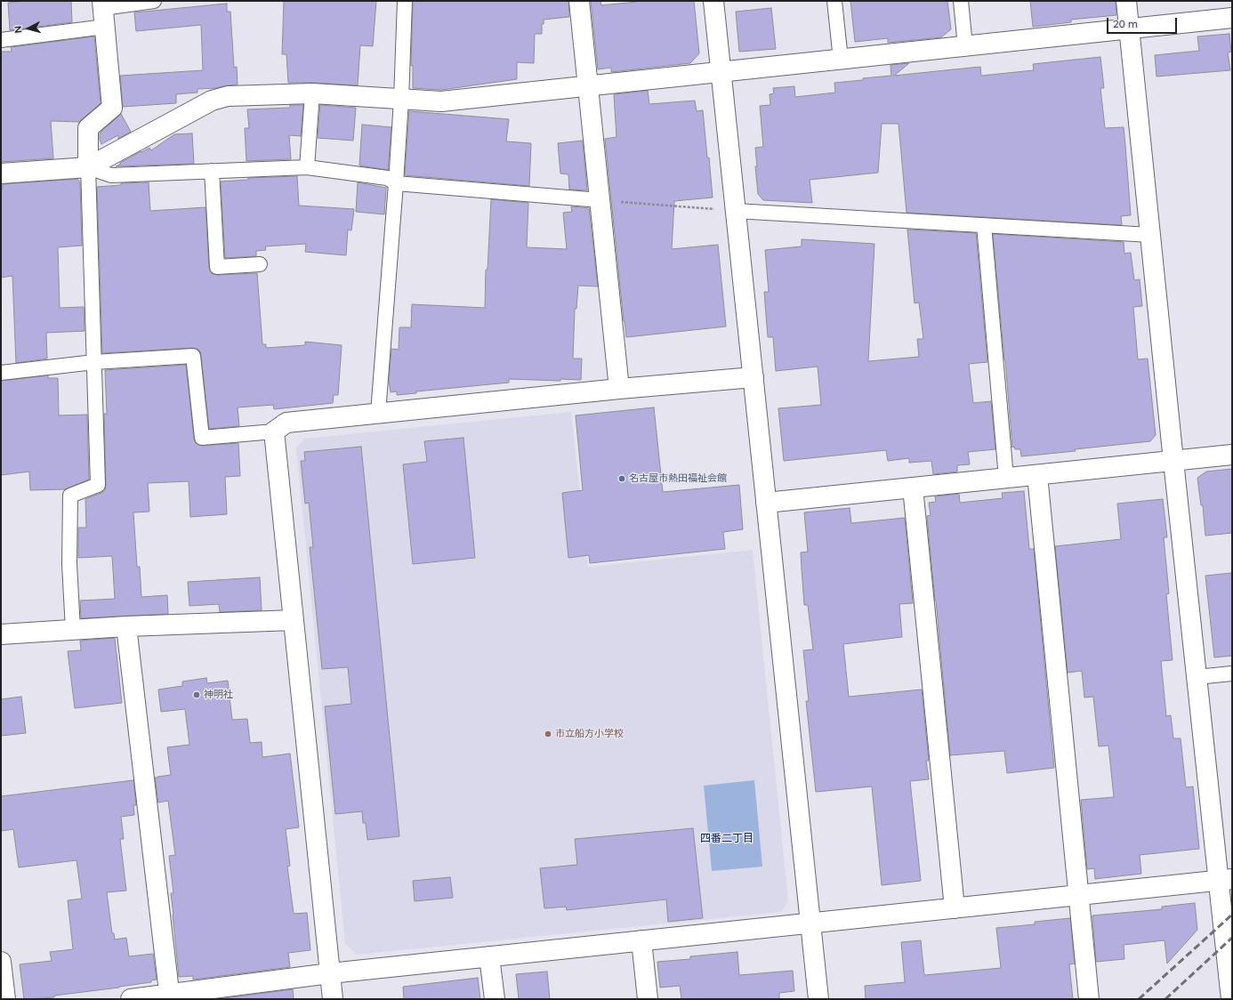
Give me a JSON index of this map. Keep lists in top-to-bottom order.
{
  "districts": ["四番二丁目"],
  "places": ["名古屋市熱田福祉会館", "神明社", "市立船方小学校"],
  "scale_bar": "20 m",
  "north": "left"
}
